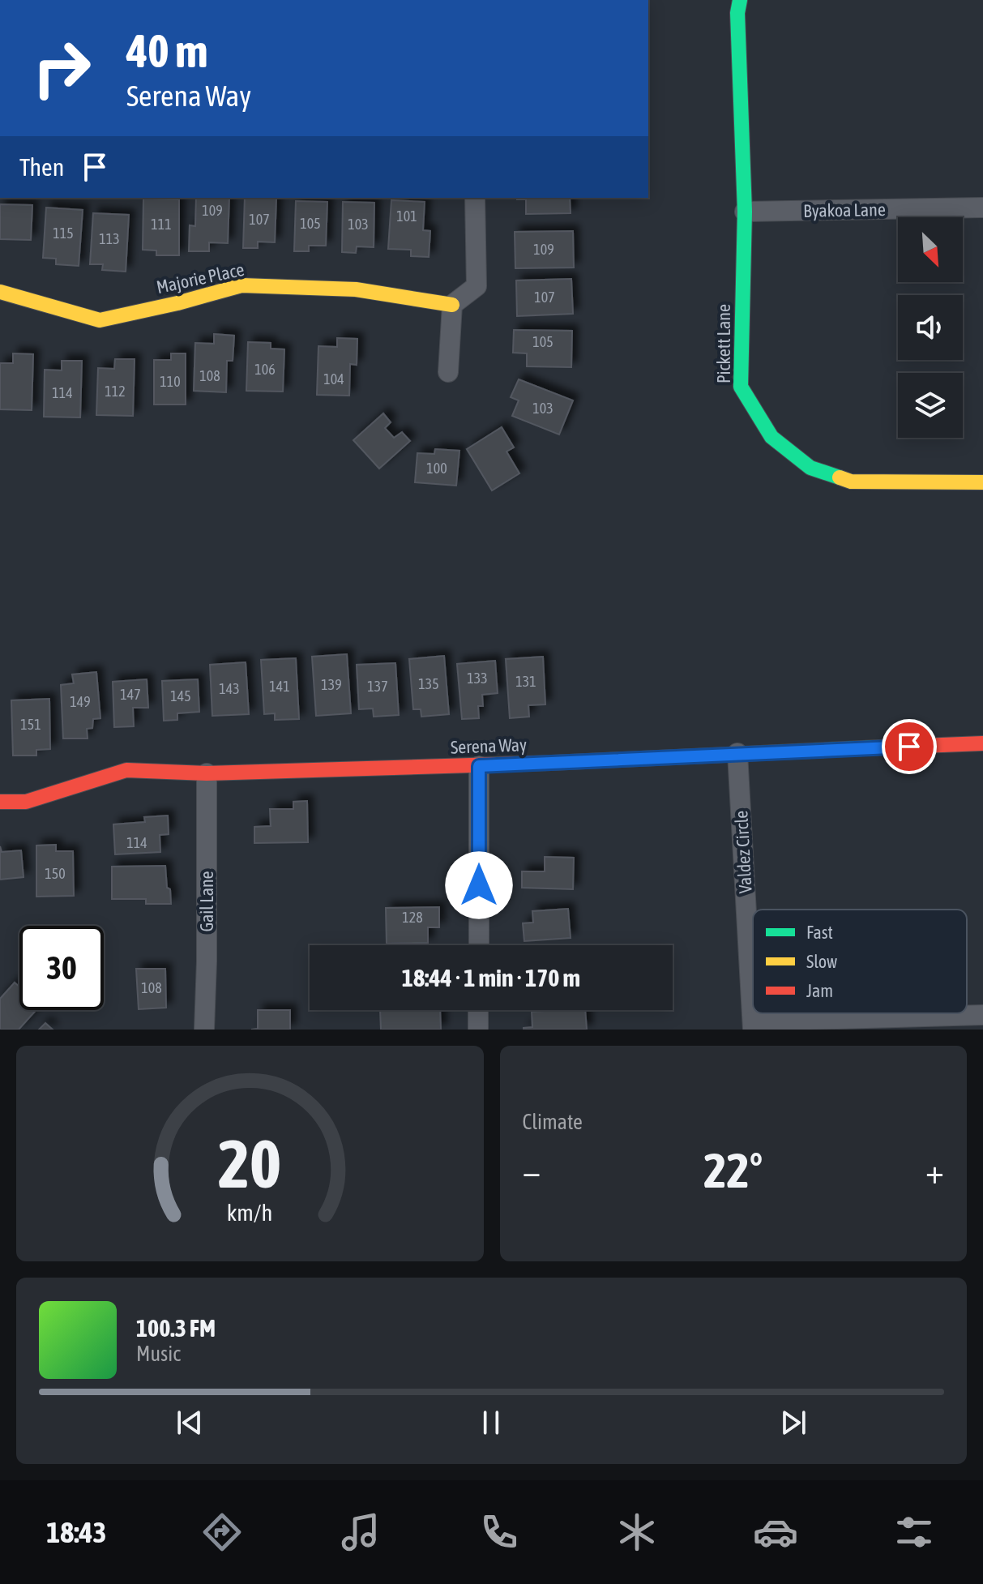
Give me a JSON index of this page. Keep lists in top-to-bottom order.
{
  "streets": {
    "street": [
      "Byakoa Lane",
      "Majorie Place",
      "Pickett Lane",
      "Serena Way",
      "Valdez Circle",
      "Gail Lane"
    ]
  },
  "crossings": [
    ["Byakoa Lane", "Pickett Lane"],
    ["Serena Way", "Valdez Circle"],
    ["Serena Way", "Gail Lane"]
  ],
  "house_numbers": [
    "109",
    "101",
    "107",
    "105",
    "111",
    "103",
    "115",
    "113",
    "109",
    "107",
    "105",
    "106",
    "108",
    "104",
    "110",
    "112",
    "114",
    "103",
    "100",
    "133",
    "131",
    "135",
    "139",
    "141",
    "137",
    "143",
    "147",
    "145",
    "149",
    "151",
    "114",
    "150",
    "128",
    "108"
  ],
  "legend": ["Fast", "Slow", "Jam"],
  "north": "bottom right",
  "page": {
    "turn": ["40 m", "Serena Way"],
    "then": "Then",
    "limit": "30",
    "trip": "18:44 · 1 min · 170 m",
    "tile": "Climate",
    "heat": ["−", "22°", "+"],
    "song": ["100.3 FM", "Music"],
    "tabs": "18:43",
    "gauge": ["20", "km/h"]
  }
}
